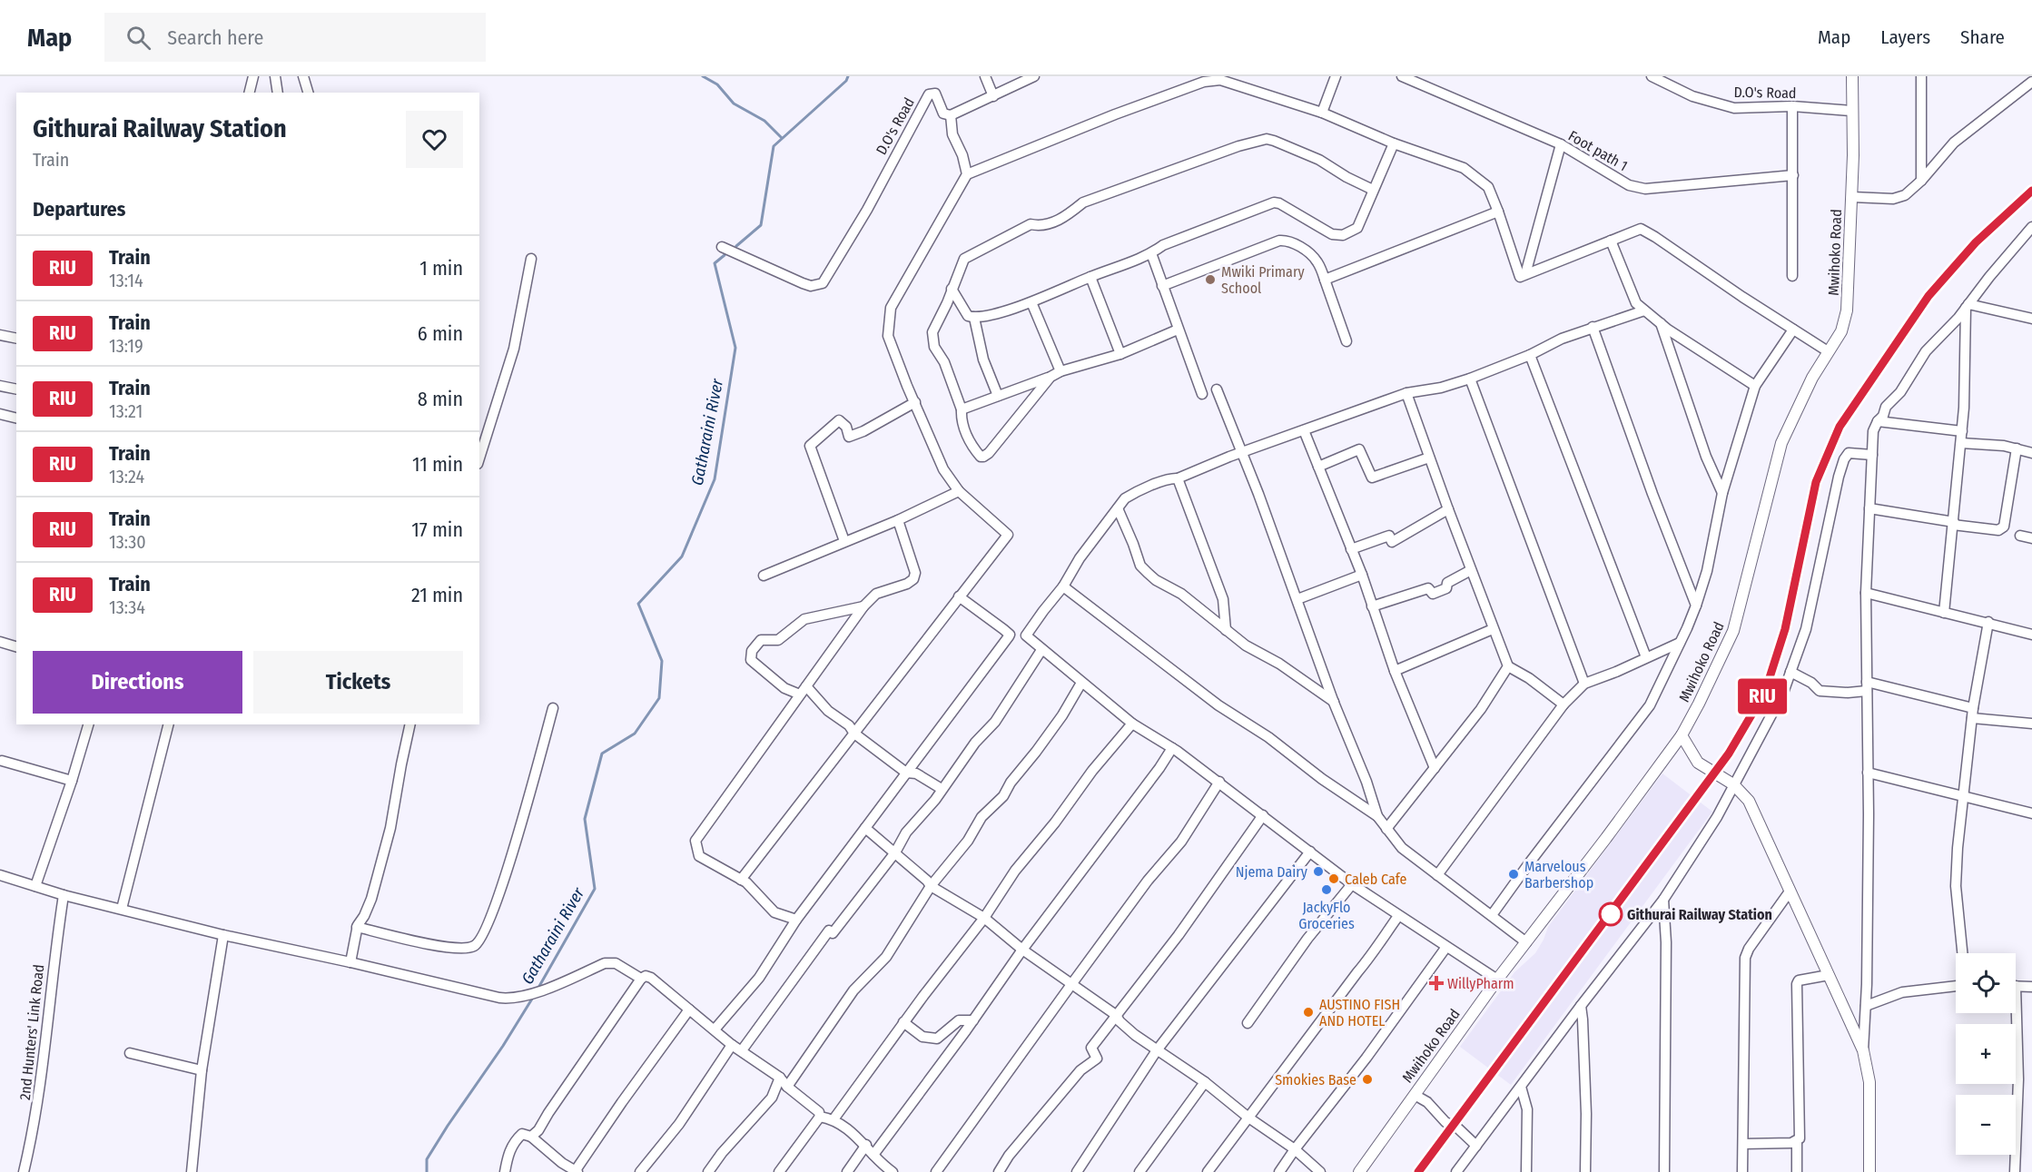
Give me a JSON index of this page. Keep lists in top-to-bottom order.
{
  "streets": {
    "street": [
      "D.O's Road",
      "Foot path 1",
      "Mwihoko Road",
      "2nd Hunters' Link Road"
    ]
  },
  "crossings": [
    ["D.O's Road", "Mwihoko Road"]
  ],
  "water": ["Gatharaini River"],
  "places": {
    "other": [
      "Mwiki Primary School",
      "Njema Dairy",
      "Marvelous Barbershop",
      "Caleb Cafe",
      "JackyFlo Groceries",
      "Githurai Railway Station",
      "AUSTINO FISH AND HOTEL",
      "Smokies Base"
    ],
    "health": ["WillyPharm"]
  },
  "page": {
    "header": "Map",
    "search": "Search here",
    "nav": ["Map", "Layers", "Share"],
    "on_map": "RIU",
    "heading": [
      ["Githurai Railway Station", "Train"],
      "Departures"
    ],
    "list": [
      {
        "mark": "RIU",
        "name": "Train",
        "note": "13:14",
        "value": "1 min"
      },
      {
        "mark": "RIU",
        "name": "Train",
        "note": "13:19",
        "value": "6 min"
      },
      {
        "mark": "RIU",
        "name": "Train",
        "note": "13:21",
        "value": "8 min"
      },
      {
        "mark": "RIU",
        "name": "Train",
        "note": "13:24",
        "value": "11 min"
      },
      {
        "mark": "RIU",
        "name": "Train",
        "note": "13:30",
        "value": "17 min"
      },
      {
        "mark": "RIU",
        "name": "Train",
        "note": "13:34",
        "value": "21 min"
      }
    ],
    "buttons": ["Directions", "Tickets"],
    "map_buttons": ["+", "−"]
  }
}
